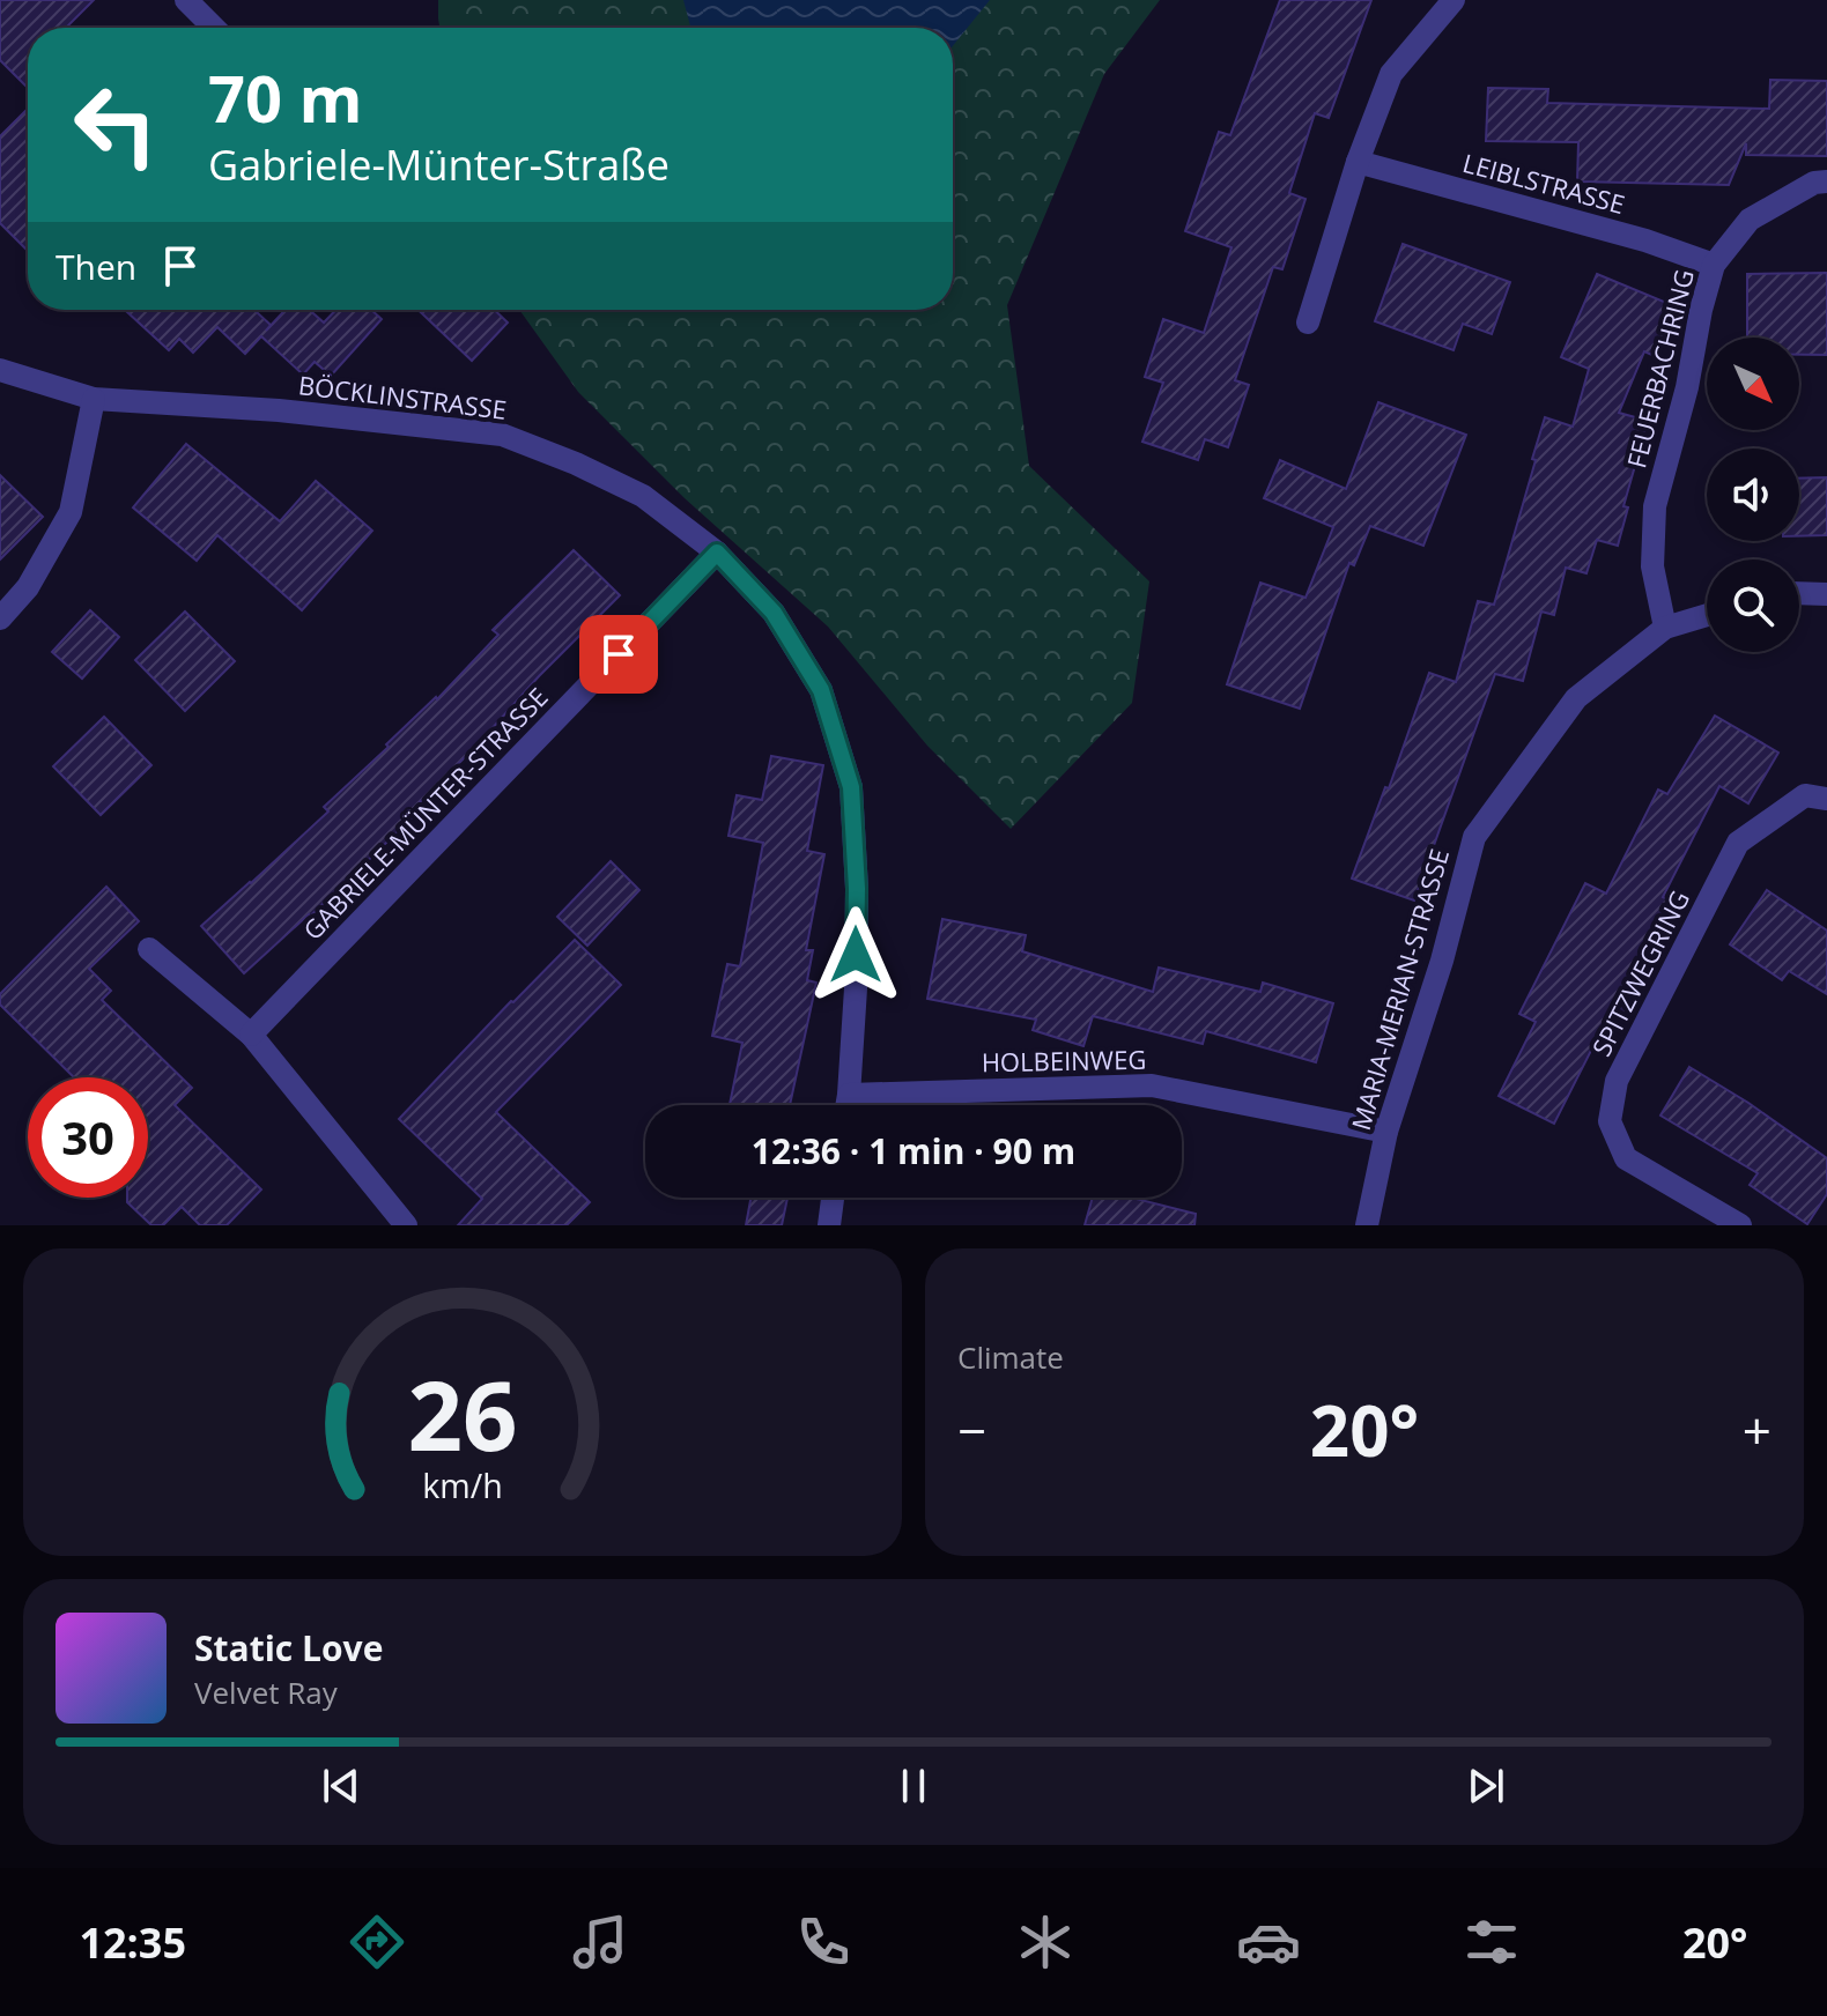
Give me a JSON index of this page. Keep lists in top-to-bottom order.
{
  "streets": {
    "street": [
      "LEIBLSTRASSE",
      "FEUERBACHRING",
      "BÖCKLINSTRASSE",
      "GABRIELE-MÜNTER-STRASSE",
      "SPITZWEGRING",
      "MARIA-MERIAN-STRASSE",
      "HOLBEINWEG"
    ]
  },
  "crossings": [
    ["LEIBLSTRASSE", "FEUERBACHRING"],
    ["FEUERBACHRING", "MARIA-MERIAN-STRASSE"],
    ["BÖCKLINSTRASSE", "GABRIELE-MÜNTER-STRASSE"],
    ["BÖCKLINSTRASSE", "HOLBEINWEG"],
    ["MARIA-MERIAN-STRASSE", "HOLBEINWEG"]
  ],
  "north": "bottom right",
  "page": {
    "turn": ["70 m", "Gabriele-Münter-Straße"],
    "then": "Then",
    "limit": "30",
    "trip": "12:36 · 1 min · 90 m",
    "tile": "Climate",
    "heat": ["−", "20°", "+"],
    "song": ["Static Love", "Velvet Ray"],
    "tabs": ["12:35", "20°"],
    "gauge": ["26", "km/h"]
  }
}
